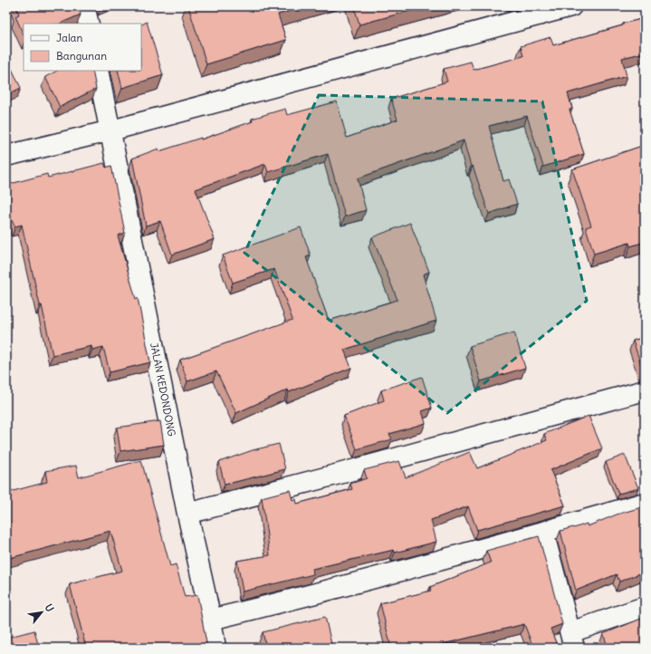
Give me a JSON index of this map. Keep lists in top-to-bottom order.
{
  "streets": {
    "street": ["JALAN KEDONDONG"]
  },
  "legend": ["Jalan", "Bangunan"],
  "north": "top right"
}
